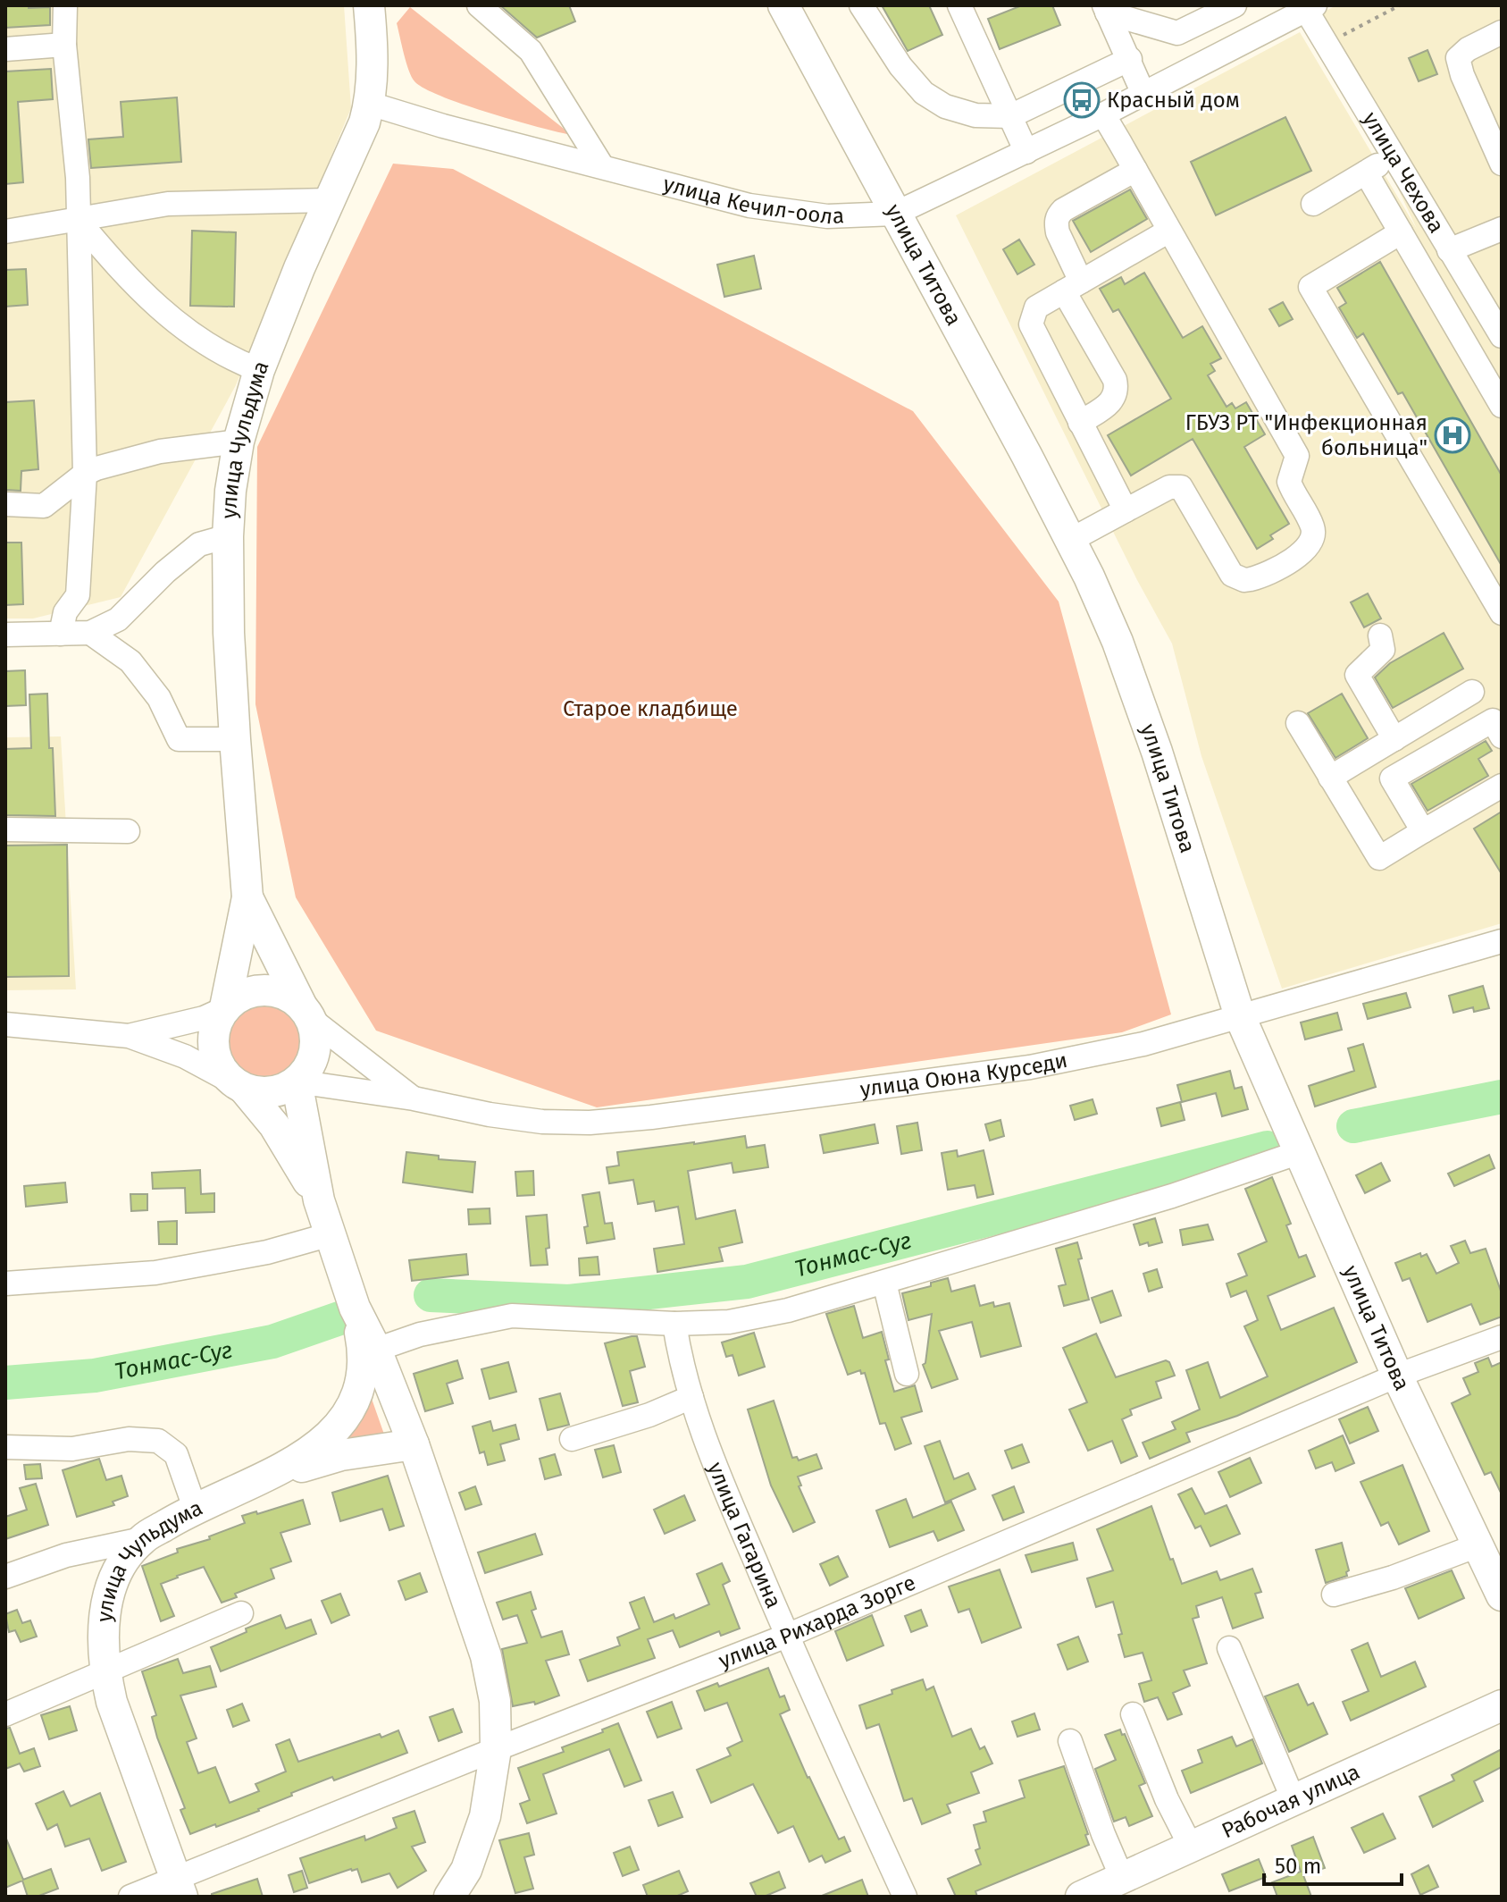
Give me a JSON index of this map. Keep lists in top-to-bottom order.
{
  "streets": {
    "main road": ["улица Титова", "улица Чульдума", "Рабочая улица"],
    "street": [
      "улица Чехова",
      "улица Кечил-оола",
      "улица Оюна Курседи",
      "улица Гагарина",
      "улица Рихарда Зорге"
    ]
  },
  "crossings": [
    ["улица Чехова", "улица Кечил-оола"],
    ["улица Кечил-оола", "улица Титова"],
    ["улица Кечил-оола", "улица Чульдума"],
    ["улица Титова", "улица Оюна Курседи"],
    ["улица Титова", "улица Рихарда Зорге"],
    ["улица Чульдума", "улица Оюна Курседи"],
    ["улица Чульдума", "улица Рихарда Зорге"],
    ["улица Гагарина", "улица Рихарда Зорге"]
  ],
  "water": ["Тонмас-Суг"],
  "parks": ["Старое кладбище"],
  "places": {
    "bus stop": ["Красный дом"],
    "hospital": ["ГБУЗ РТ \"Инфекционная больница\""]
  },
  "scale_bar": "50 m"
}
